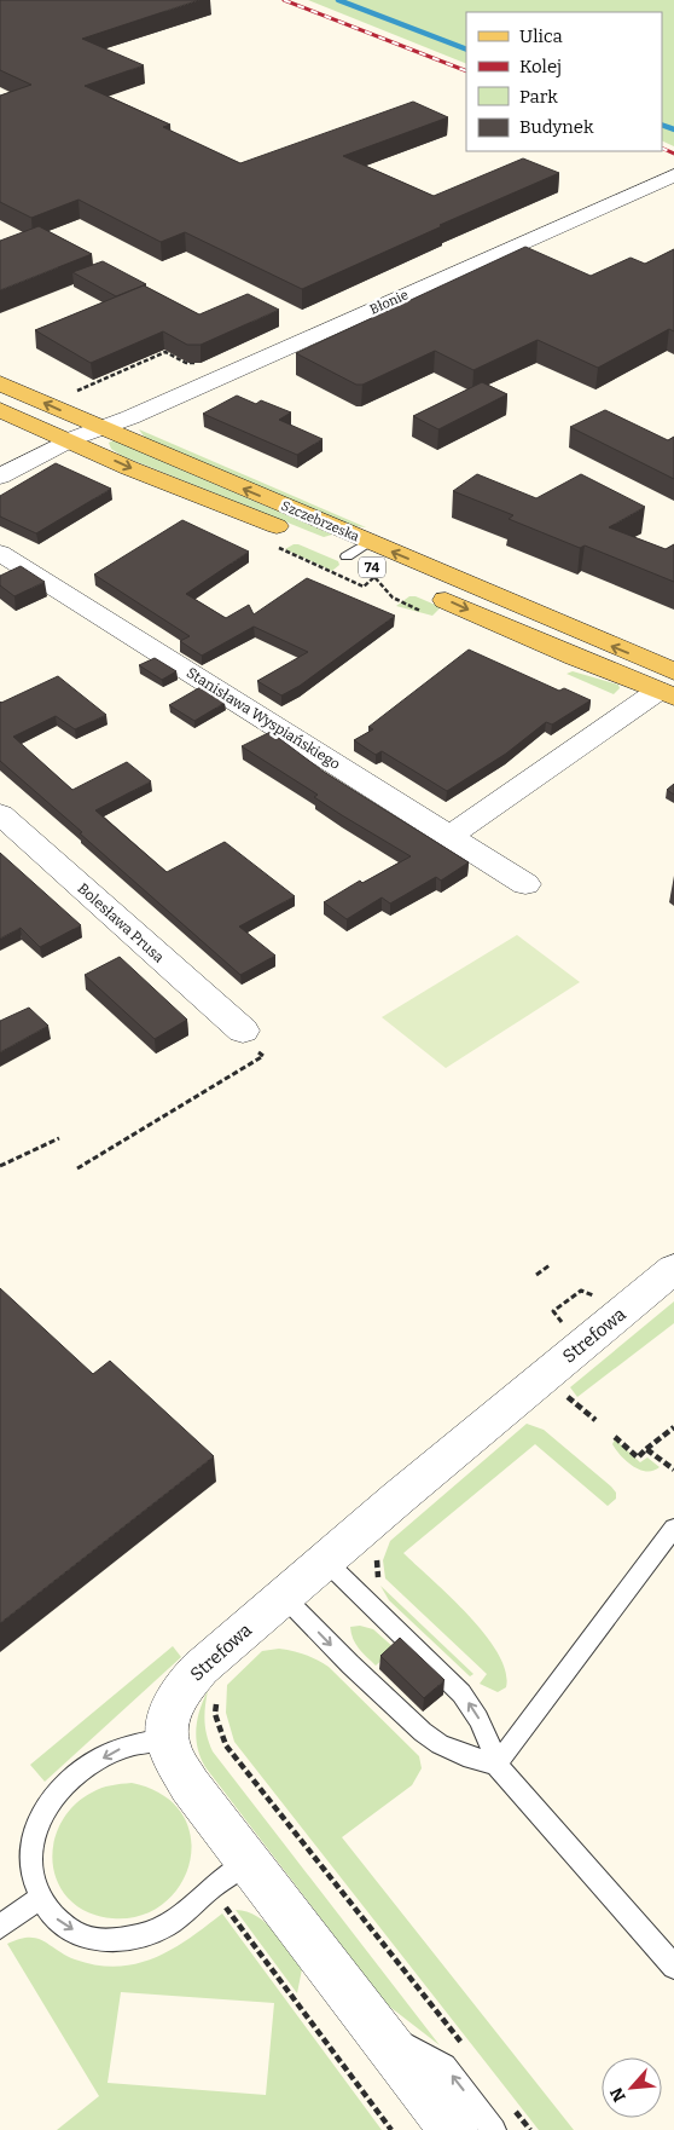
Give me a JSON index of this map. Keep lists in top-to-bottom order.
{
  "streets": {
    "main road": ["Szczebrzeska", "74"],
    "street": [
      "Błonie",
      "Stanisława Wyspiańskiego",
      "Bolesława Prusa",
      "Strefowa"
    ]
  },
  "crossings": [
    ["Błonie", "Szczebrzeska"]
  ],
  "legend": [
    "Ulica",
    "Kolej",
    "Park",
    "Budynek"
  ],
  "north": "bottom left"
}
